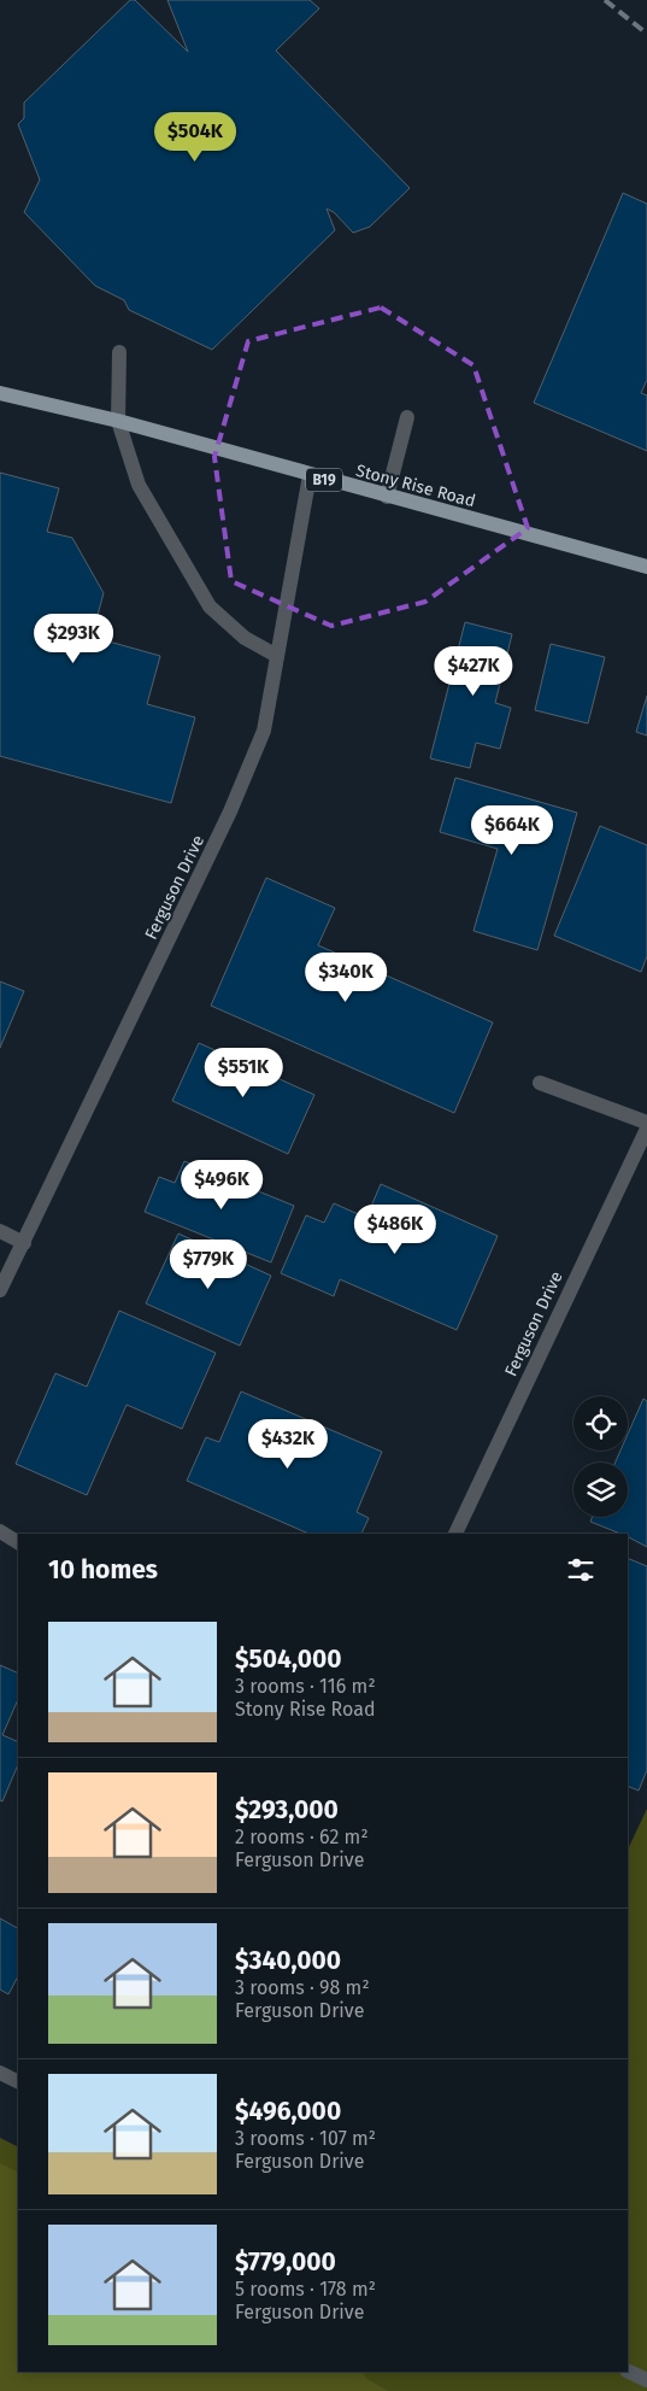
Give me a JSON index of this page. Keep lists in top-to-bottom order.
{
  "streets": {
    "main road": ["B19", "Stony Rise Road"],
    "street": ["Ferguson Drive"]
  },
  "crossings": [
    ["Stony Rise Road", "Ferguson Drive"]
  ],
  "page": {
    "price": [
      "$504K",
      "$293K",
      "$427K",
      "$664K",
      "$340K",
      "$551K",
      "$496K",
      "$486K",
      "$779K",
      "$432K"
    ],
    "heading": "10 homes",
    "list": [
      {
        "name": "$504,000",
        "note": "3 rooms · 116 m² · Stony Rise Road"
      },
      {
        "name": "$293,000",
        "note": "2 rooms · 62 m² · Ferguson Drive"
      },
      {
        "name": "$340,000",
        "note": "3 rooms · 98 m² · Ferguson Drive"
      },
      {
        "name": "$496,000",
        "note": "3 rooms · 107 m² · Ferguson Drive"
      },
      {
        "name": "$779,000",
        "note": "5 rooms · 178 m² · Ferguson Drive"
      }
    ]
  }
}
